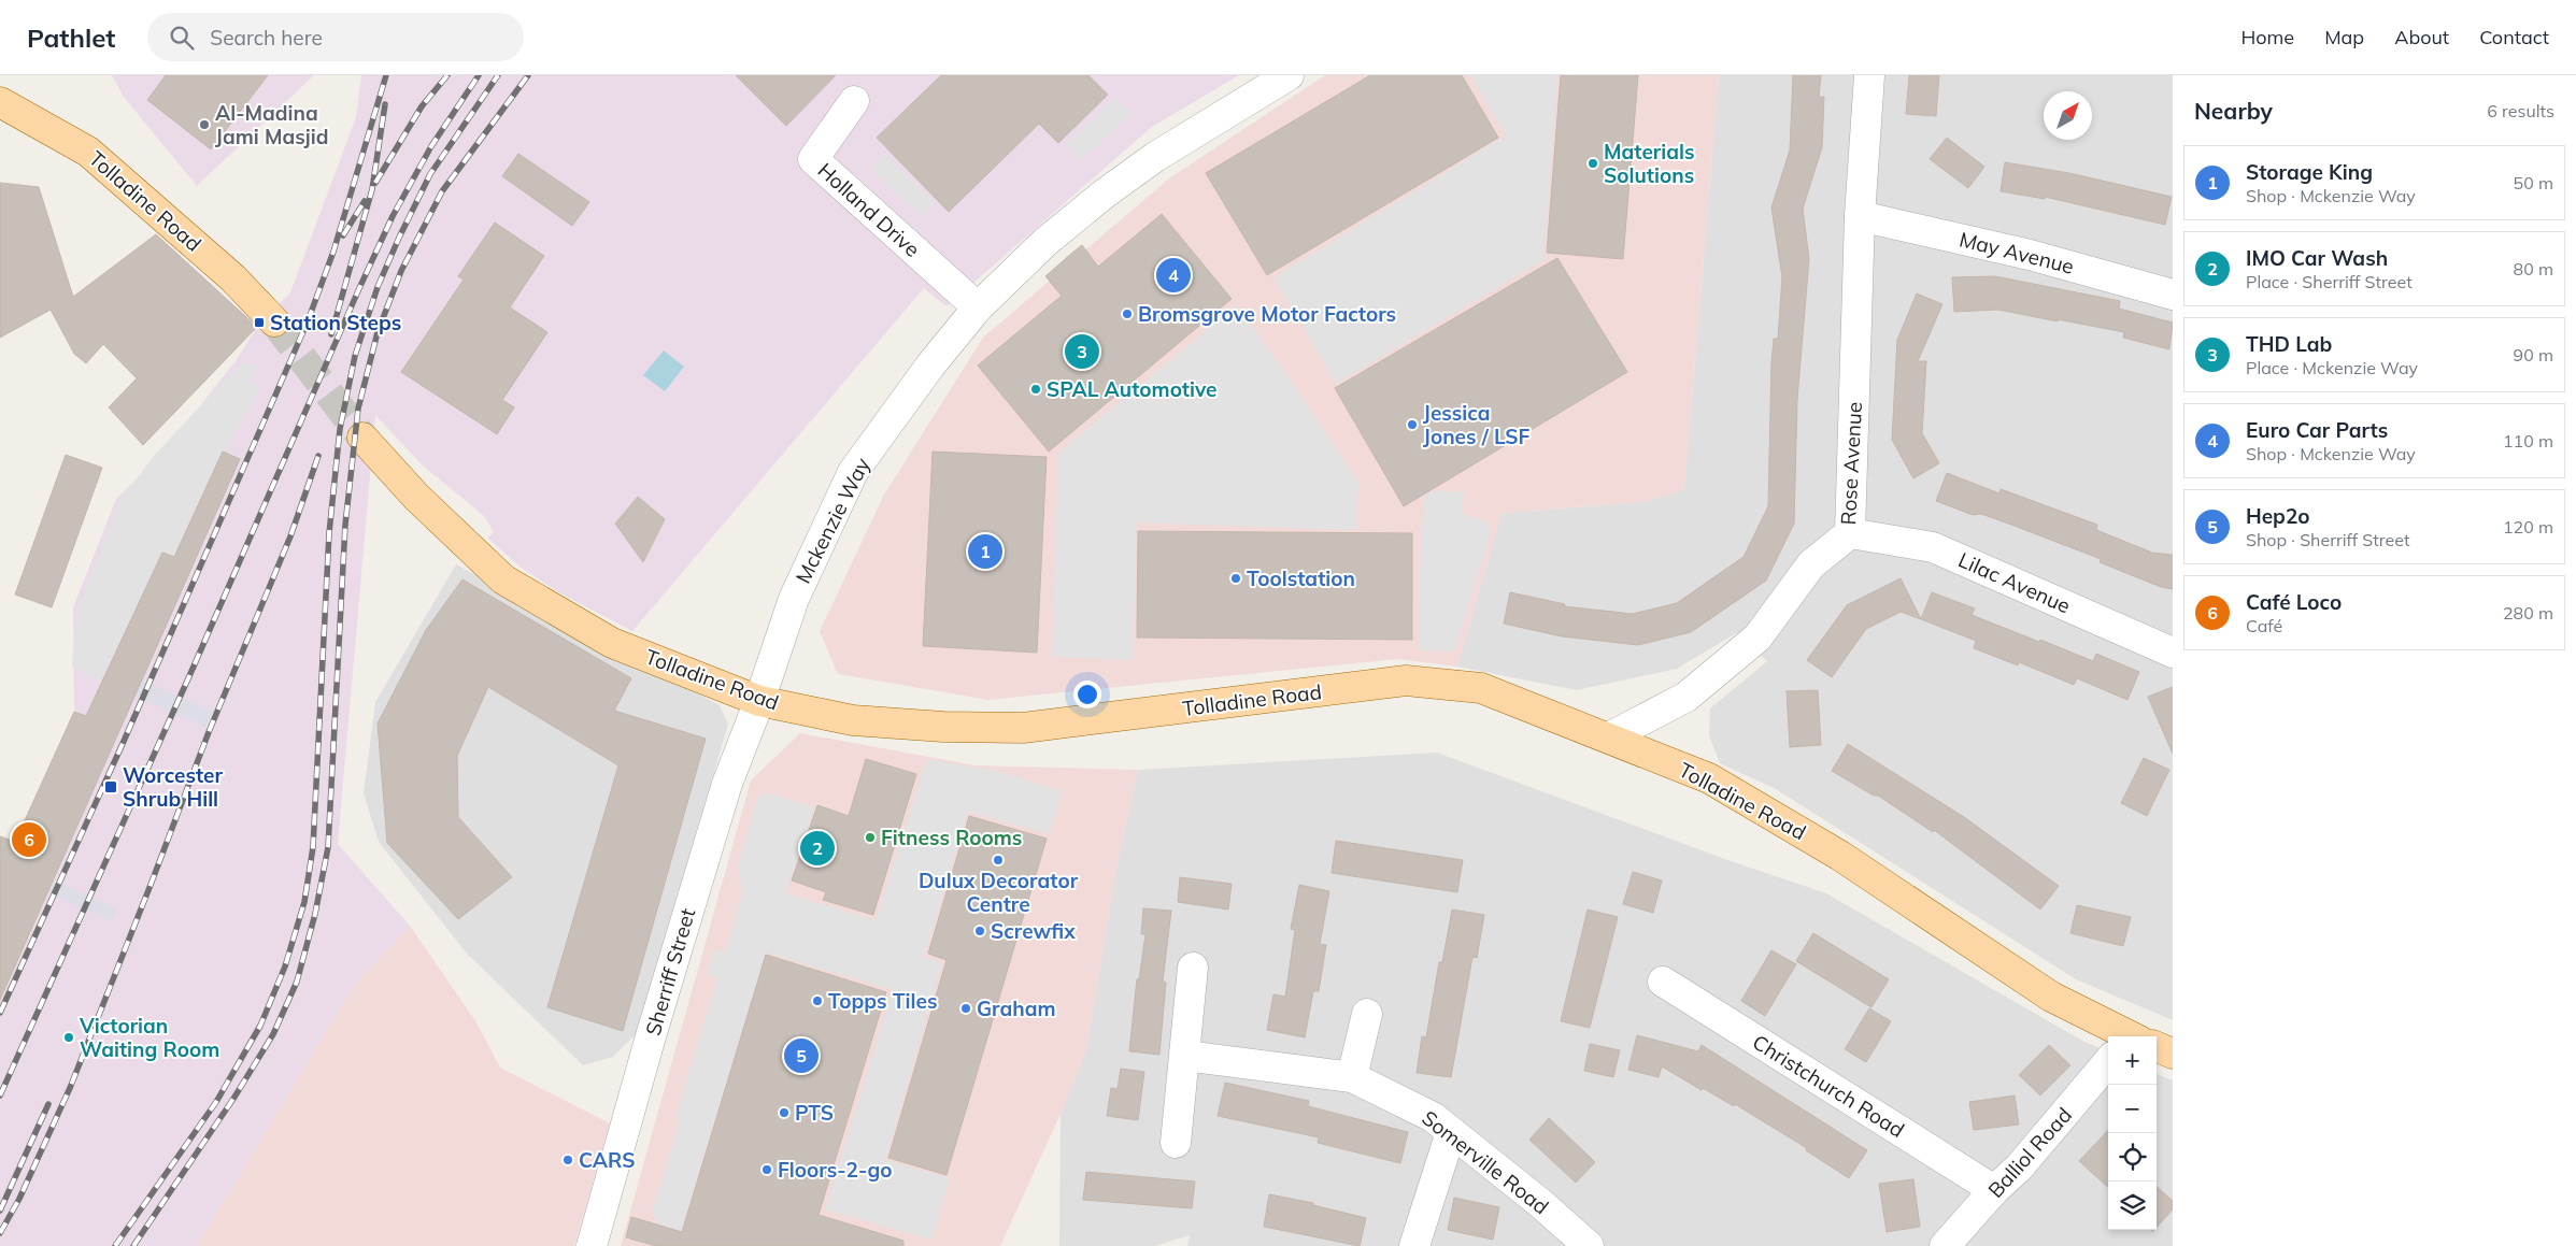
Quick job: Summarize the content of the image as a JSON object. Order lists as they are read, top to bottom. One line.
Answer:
{"streets":{"main road":["Tolladine Road"],"street":["Holland Drive","May Avenue","Rose Avenue","Mckenzie Way","Lilac Avenue","Sherriff Street","Christchurch Road","Balliol Road","Somerville Road"]},"crossings":[["Tolladine Road","Rose Avenue"],["Tolladine Road","Mckenzie Way"],["Tolladine Road","Sherriff Street"],["Holland Drive","Mckenzie Way"],["May Avenue","Rose Avenue"],["Rose Avenue","Lilac Avenue"],["Mckenzie Way","Sherriff Street"],["Christchurch Road","Balliol Road"]],"places":{"other":["Al-Madina Jami Masjid","Materials Solutions","Bromsgrove Motor Factors","SPAL Automotive","Jessica Jones / LSF","Toolstation","Fitness Rooms","Dulux Decorator Centre","Screwfix","Topps Tiles","Graham","Victorian Waiting Room","PTS","CARS","Floors-2-go"],"transit":["Station Steps","Worcester Shrub Hill"]},"north":"top right","page":{"header":"Pathlet","search":"Search here","nav":["Home","Map","About","Contact"],"heading":["Nearby","6 results"],"list":[{"mark":"1","name":"Storage King","note":"Shop · Mckenzie Way","value":"50 m"},{"mark":"2","name":"IMO Car Wash","note":"Place · Sherriff Street","value":"80 m"},{"mark":"3","name":"THD Lab","note":"Place · Mckenzie Way","value":"90 m"},{"mark":"4","name":"Euro Car Parts","note":"Shop · Mckenzie Way","value":"110 m"},{"mark":"5","name":"Hep2o","note":"Shop · Sherriff Street","value":"120 m"},{"mark":"6","name":"Café Loco","note":"Café","value":"280 m"}],"pins":["4","3","1","6","2","5"],"map_buttons":["+","−"]}}
